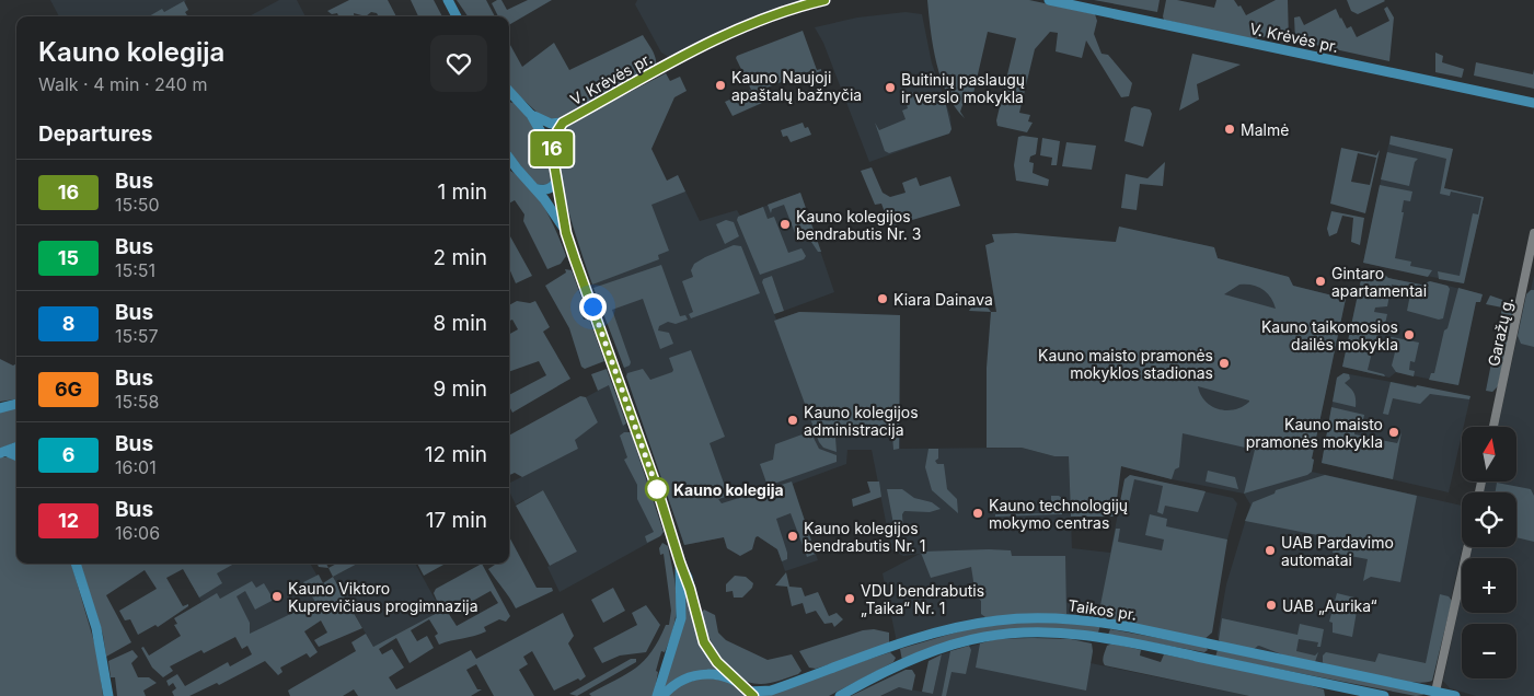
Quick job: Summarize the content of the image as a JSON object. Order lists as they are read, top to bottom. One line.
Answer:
{"streets":{"main road":["V. Krėvės pr.","Taikos pr."],"street":["Garažų g."]},"places":["Kauno Naujoji apaštalų bažnyčia","Buitinių paslaugų ir verslo mokykla","Malmė","Kauno kolegijos bendrabutis Nr. 3","Gintaro apartamentai","Kiara Dainava","Kauno taikomosios dailės mokykla","Kauno maisto pramonės mokyklos stadionas","Kauno kolegijos administracija","Kauno maisto pramonės mokykla","Kauno kolegija","Kauno technologijų mokymo centras","Kauno kolegijos bendrabutis Nr. 1","UAB Pardavimo automatai","Kauno Viktoro Kuprevičiaus progimnazija","VDU bendrabutis „Taika“ Nr. 1","UAB „Aurika“"],"lines":["bus line 16"],"north":"top","page":{"on_map":"16","heading":[["Kauno kolegija","Walk · 4 min · 240 m"],"Departures"],"list":[{"mark":"16","name":"Bus","note":"15:50","value":"1 min"},{"mark":"15","name":"Bus","note":"15:51","value":"2 min"},{"mark":"8","name":"Bus","note":"15:57","value":"8 min"},{"mark":"6G","name":"Bus","note":"15:58","value":"9 min"},{"mark":"6","name":"Bus","note":"16:01","value":"12 min"},{"mark":"12","name":"Bus","note":"16:06","value":"17 min"}],"map_buttons":["+","−"]}}
